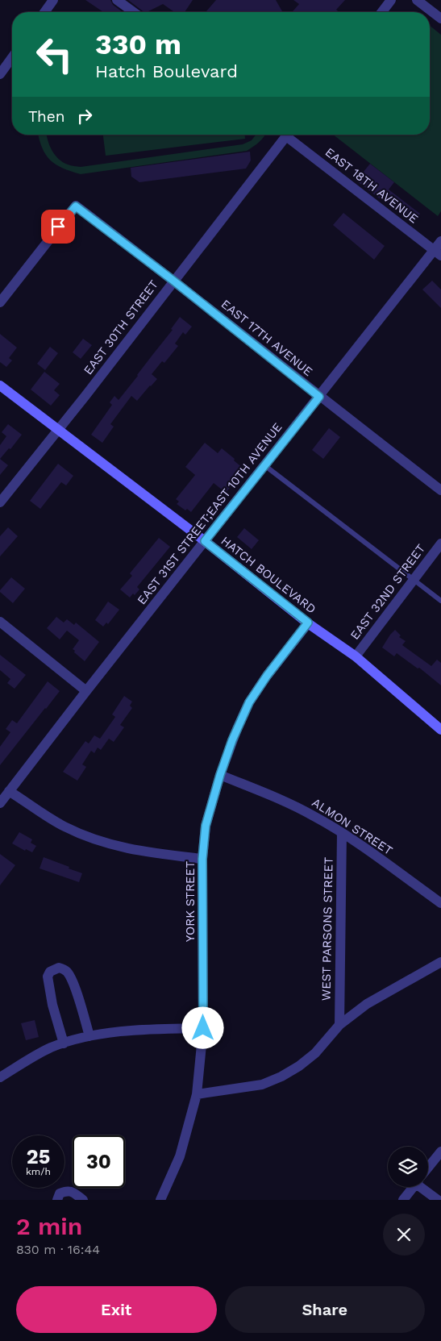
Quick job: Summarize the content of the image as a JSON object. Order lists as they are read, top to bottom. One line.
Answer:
{"streets":{"main road":["HATCH BOULEVARD"],"street":["EAST 18TH AVENUE","EAST 30TH STREET","EAST 17TH AVENUE","EAST 31ST STREET;EAST 10TH AVENUE","EAST 32ND STREET","ALMON STREET","YORK STREET","WEST PARSONS STREET"]},"crossings":[["EAST 18TH AVENUE","EAST 31ST STREET;EAST 10TH AVENUE"],["EAST 30TH STREET","EAST 17TH AVENUE"],["EAST 30TH STREET","HATCH BOULEVARD"],["EAST 17TH AVENUE","EAST 31ST STREET;EAST 10TH AVENUE"],["EAST 31ST STREET;EAST 10TH AVENUE","HATCH BOULEVARD"],["HATCH BOULEVARD","EAST 32ND STREET"],["HATCH BOULEVARD","YORK STREET"],["ALMON STREET","YORK STREET"],["ALMON STREET","WEST PARSONS STREET"]],"page":{"turn":["330 m","Hatch Boulevard"],"then":"Then","speed":"25 km/h","limit":"30","heading":["2 min","830 m · 16:44"],"buttons":["Exit","Share"]}}
